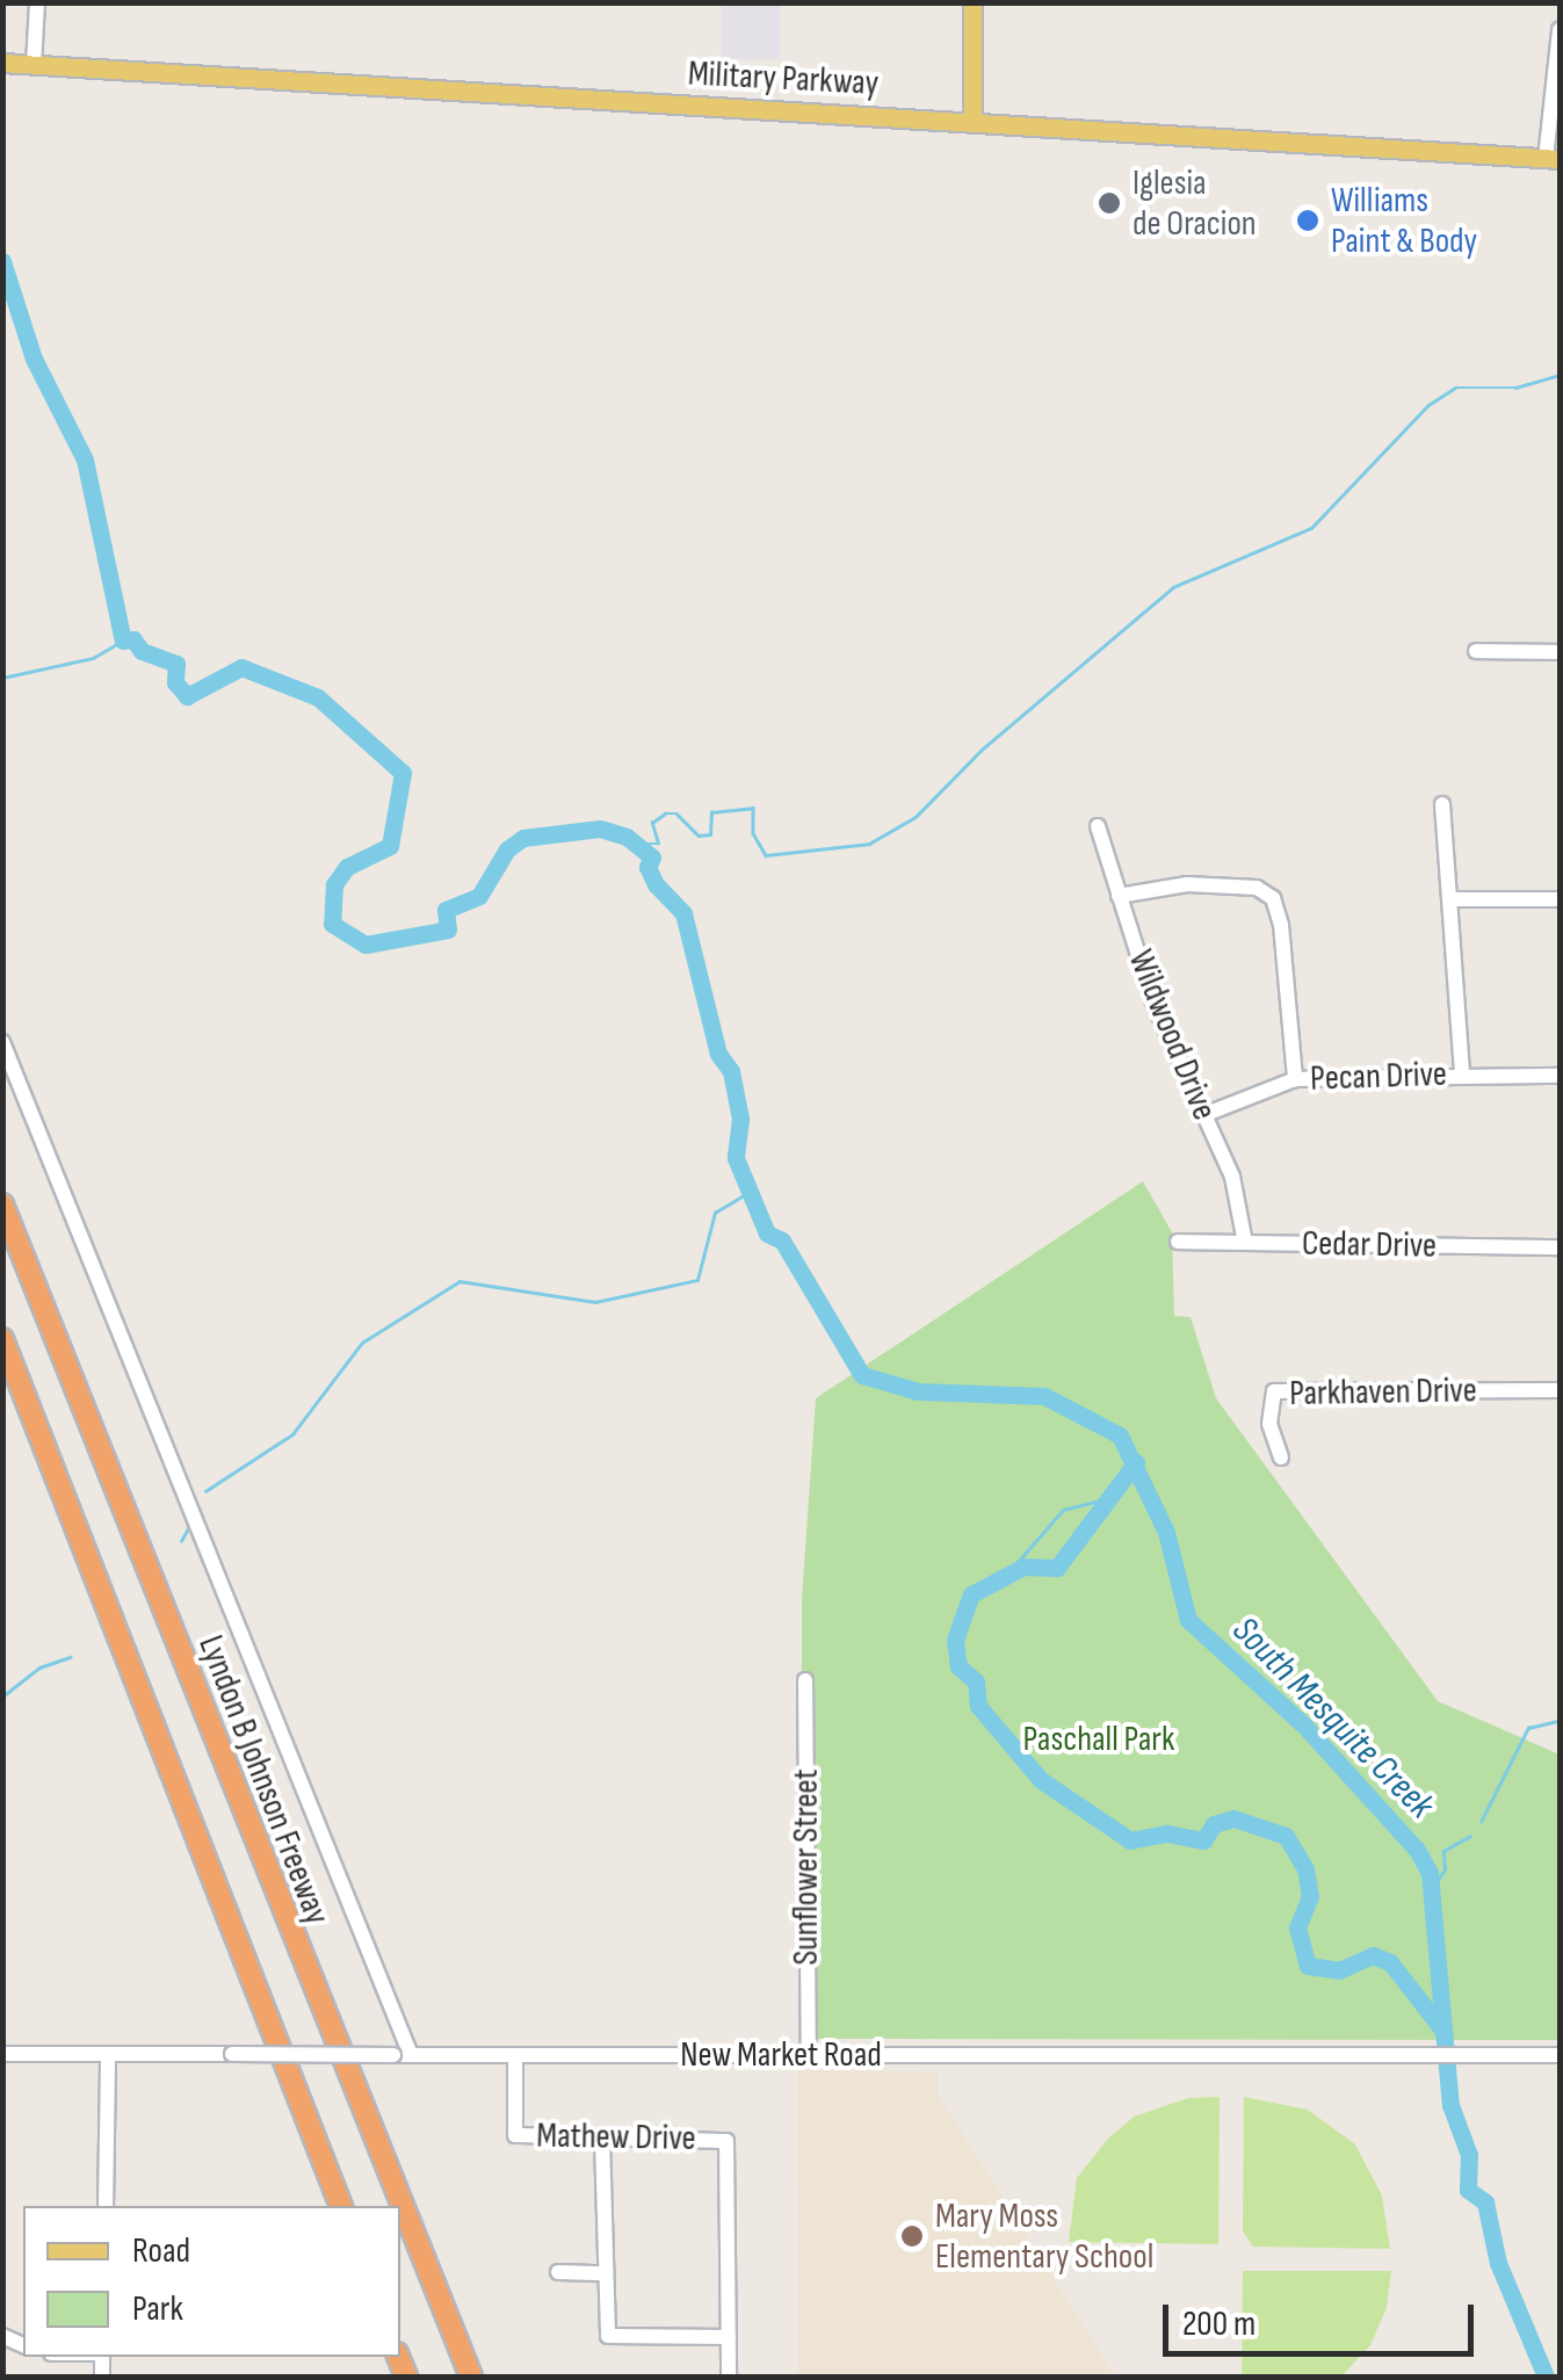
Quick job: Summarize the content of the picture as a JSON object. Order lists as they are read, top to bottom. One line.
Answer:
{"streets":{"highway":["Lyndon B Johnson Freeway"],"main road":["Military Parkway"],"street":["Wildwood Drive","Pecan Drive","Cedar Drive","Parkhaven Drive","Sunflower Street","New Market Road","Mathew Drive"]},"crossings":[["Wildwood Drive","Pecan Drive"],["Wildwood Drive","Cedar Drive"],["Lyndon B Johnson Freeway","New Market Road"],["Sunflower Street","New Market Road"],["New Market Road","Mathew Drive"]],"water":["South Mesquite Creek"],"parks":["Paschall Park"],"places":["Iglesia de Oracion","Williams Paint & Body","Mary Moss Elementary School"],"legend":["Road","Park"],"scale_bar":"200 m"}
